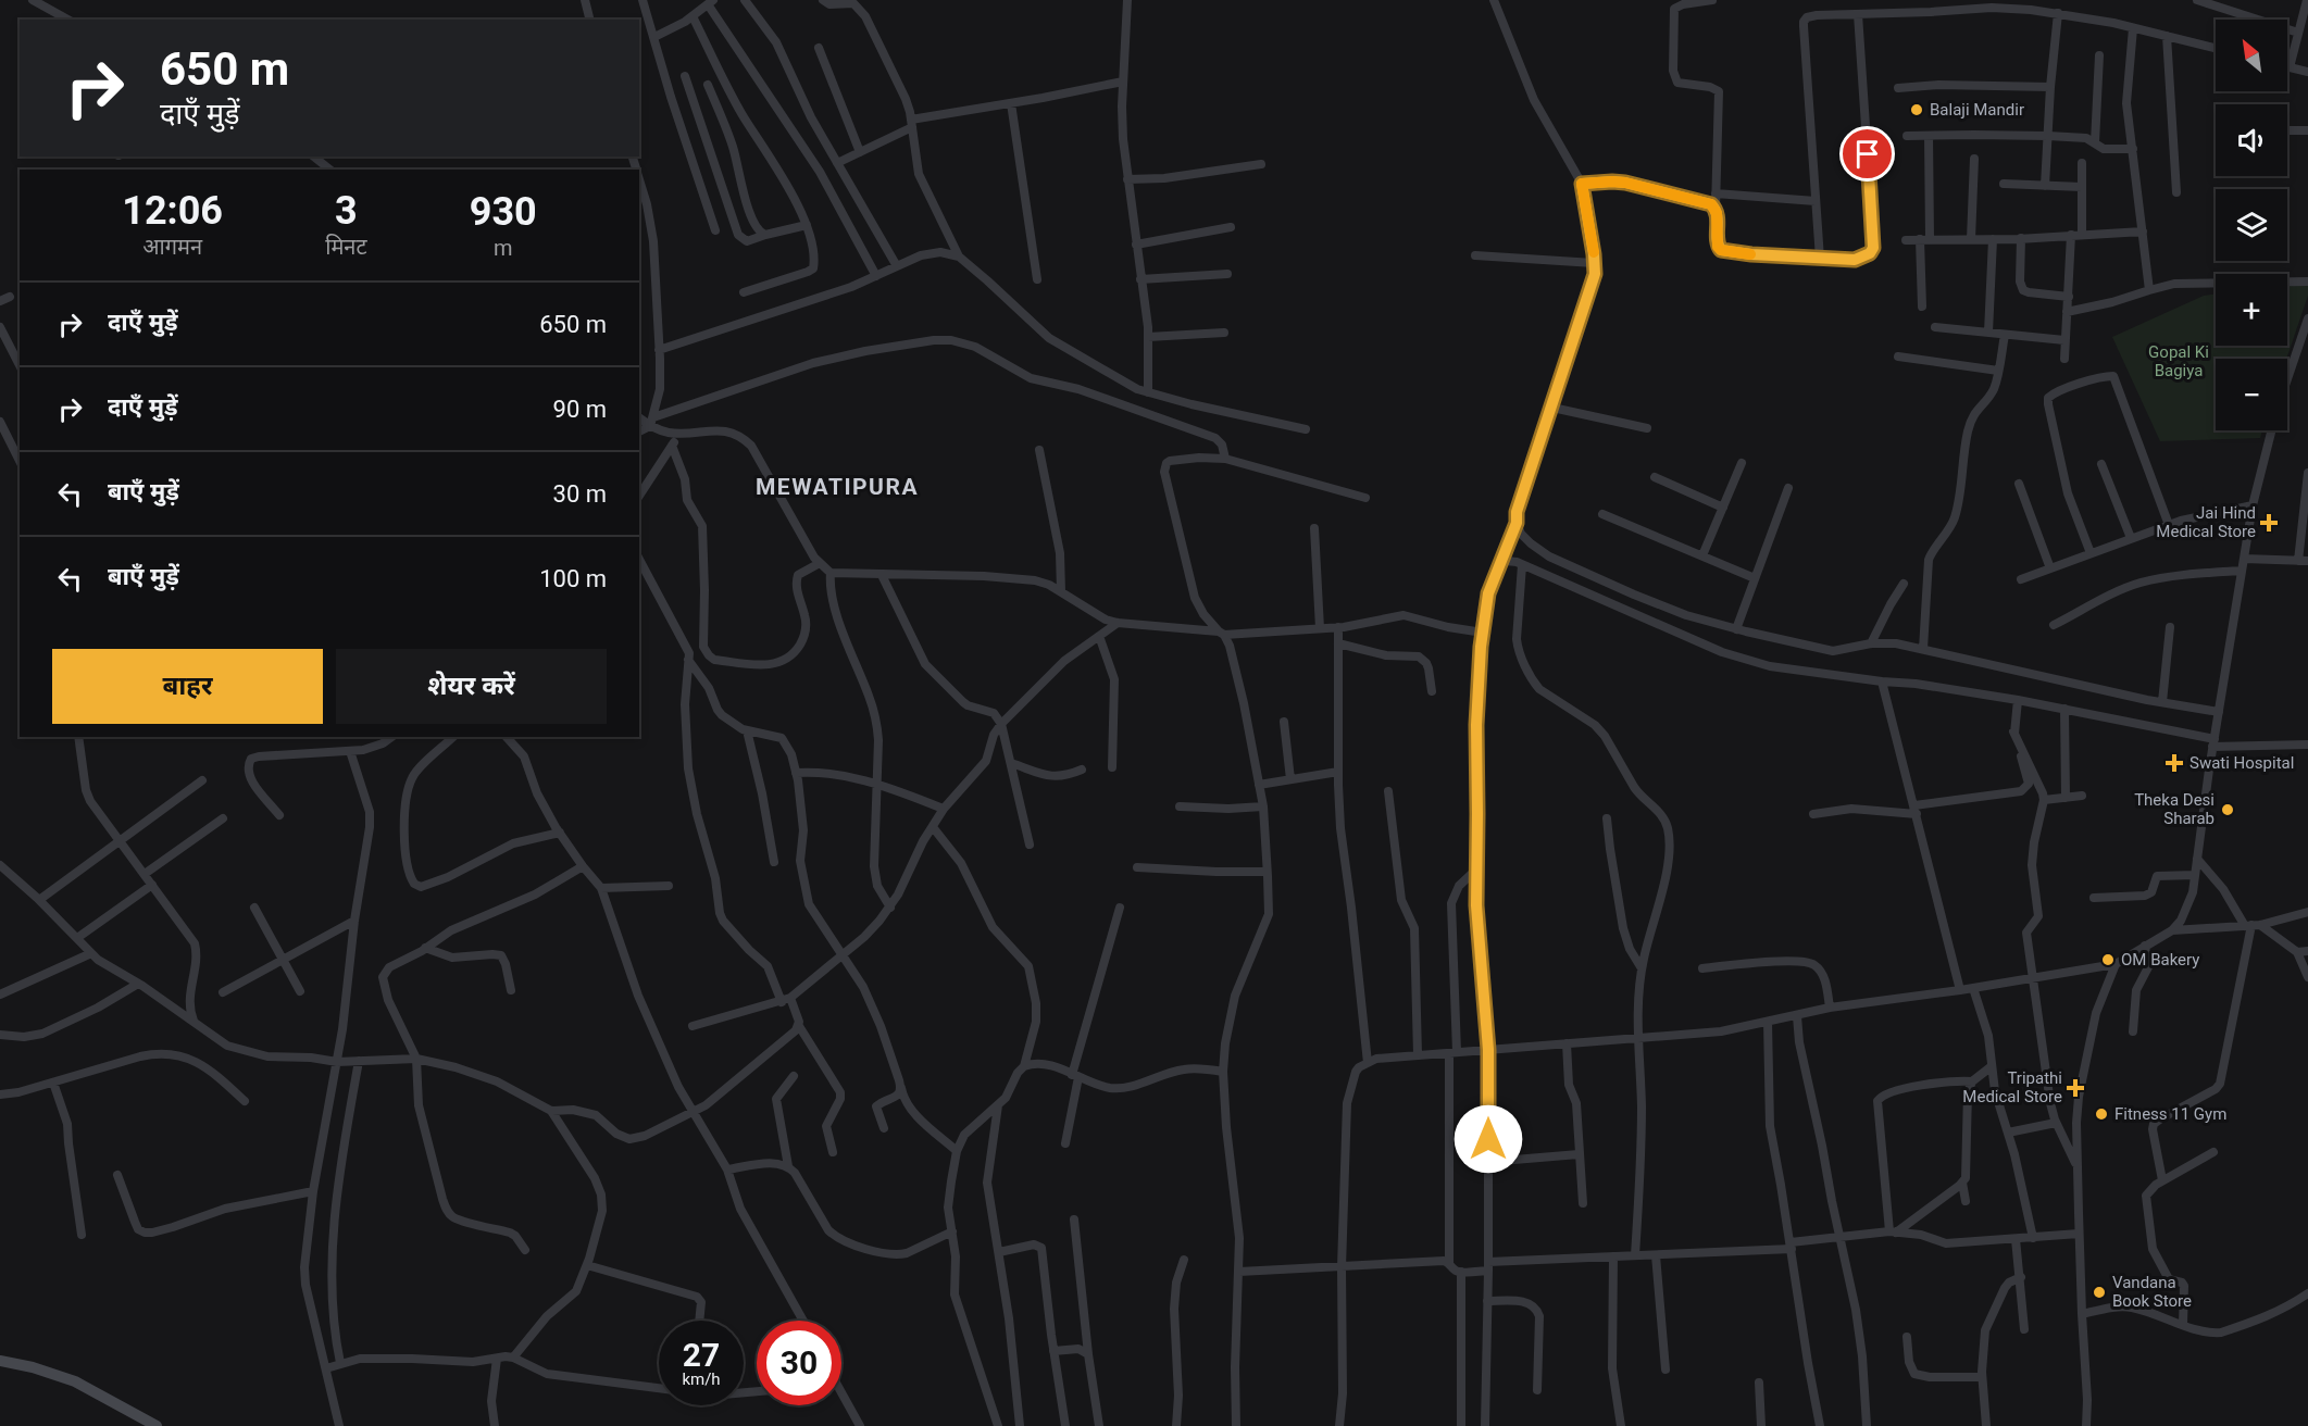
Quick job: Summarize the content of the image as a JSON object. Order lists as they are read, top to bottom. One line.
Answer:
{"districts":["MEWATIPURA"],"parks":["Gopal Ki Bagiya"],"places":{"other":["Balaji Mandir","Theka Desi Sharab","OM Bakery","Fitness 11 Gym","Vandana Book Store"],"health":["Jai Hind Medical Store","Swati Hospital","Tripathi Medical Store"]},"north":"top left","page":{"map_buttons":["+","−"],"turn":["650 m","दाएँ मुड़ें"],"eta":["12:06","आगमन","3","मिनट","930","m"],"list":[{"name":"दाएँ मुड़ें","value":"650 m"},{"name":"दाएँ मुड़ें","value":"90 m"},{"name":"बाएँ मुड़ें","value":"30 m"},{"name":"बाएँ मुड़ें","value":"100 m"}],"buttons":["बाहर","शेयर करें"],"speed":"27 km/h","limit":"30"}}
